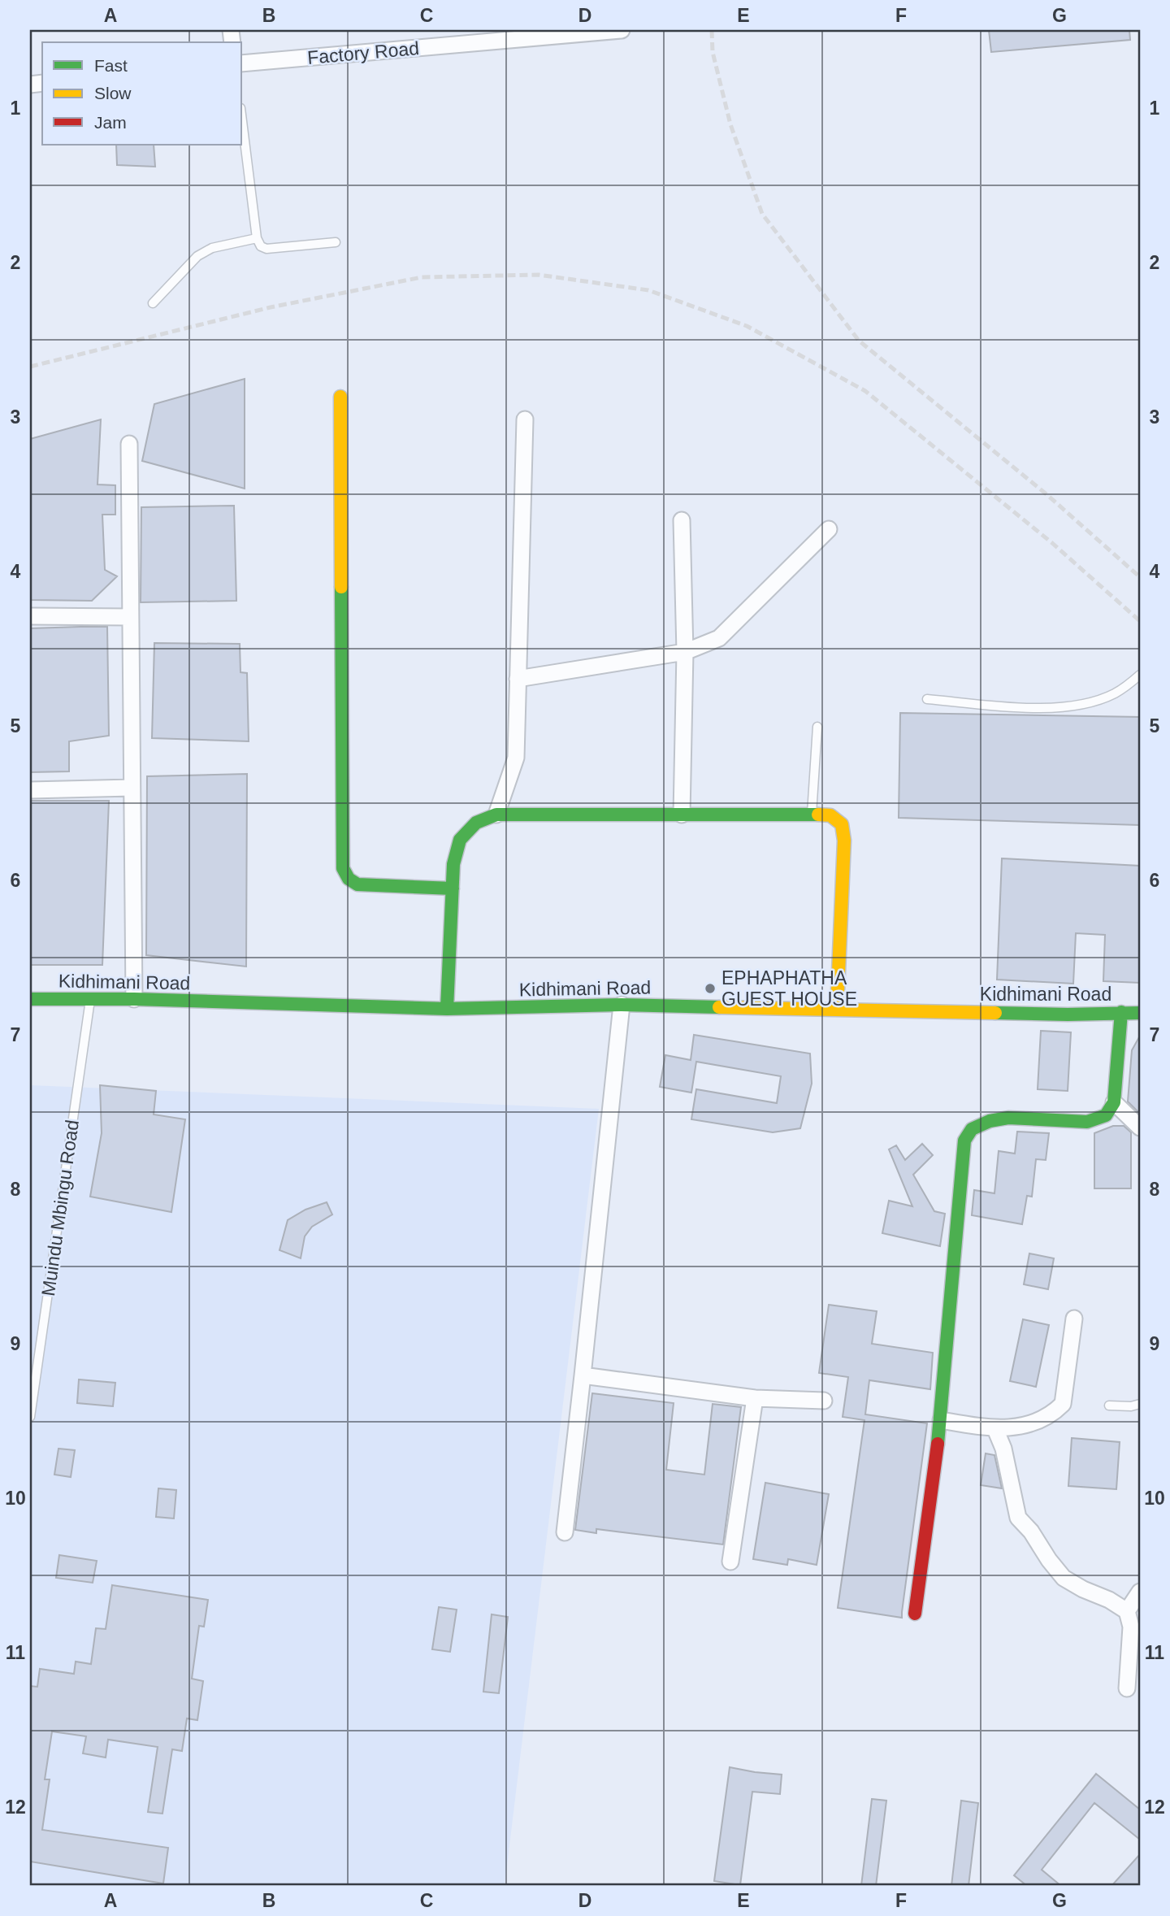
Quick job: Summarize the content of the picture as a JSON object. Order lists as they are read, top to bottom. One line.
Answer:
{"streets":{"street":["Factory Road","Kidhimani Road"],"lane":["Muindu Mbingu Road"]},"crossings":[["Kidhimani Road","Muindu Mbingu Road"]],"places":["EPHAPHATHA GUEST HOUSE"],"legend":["Fast","Slow","Jam"],"grid":{"columns":["A","B","C","D","E","F","G"],"rows":["1","2","3","4","5","6","7","8","9","10","11","12"]}}
